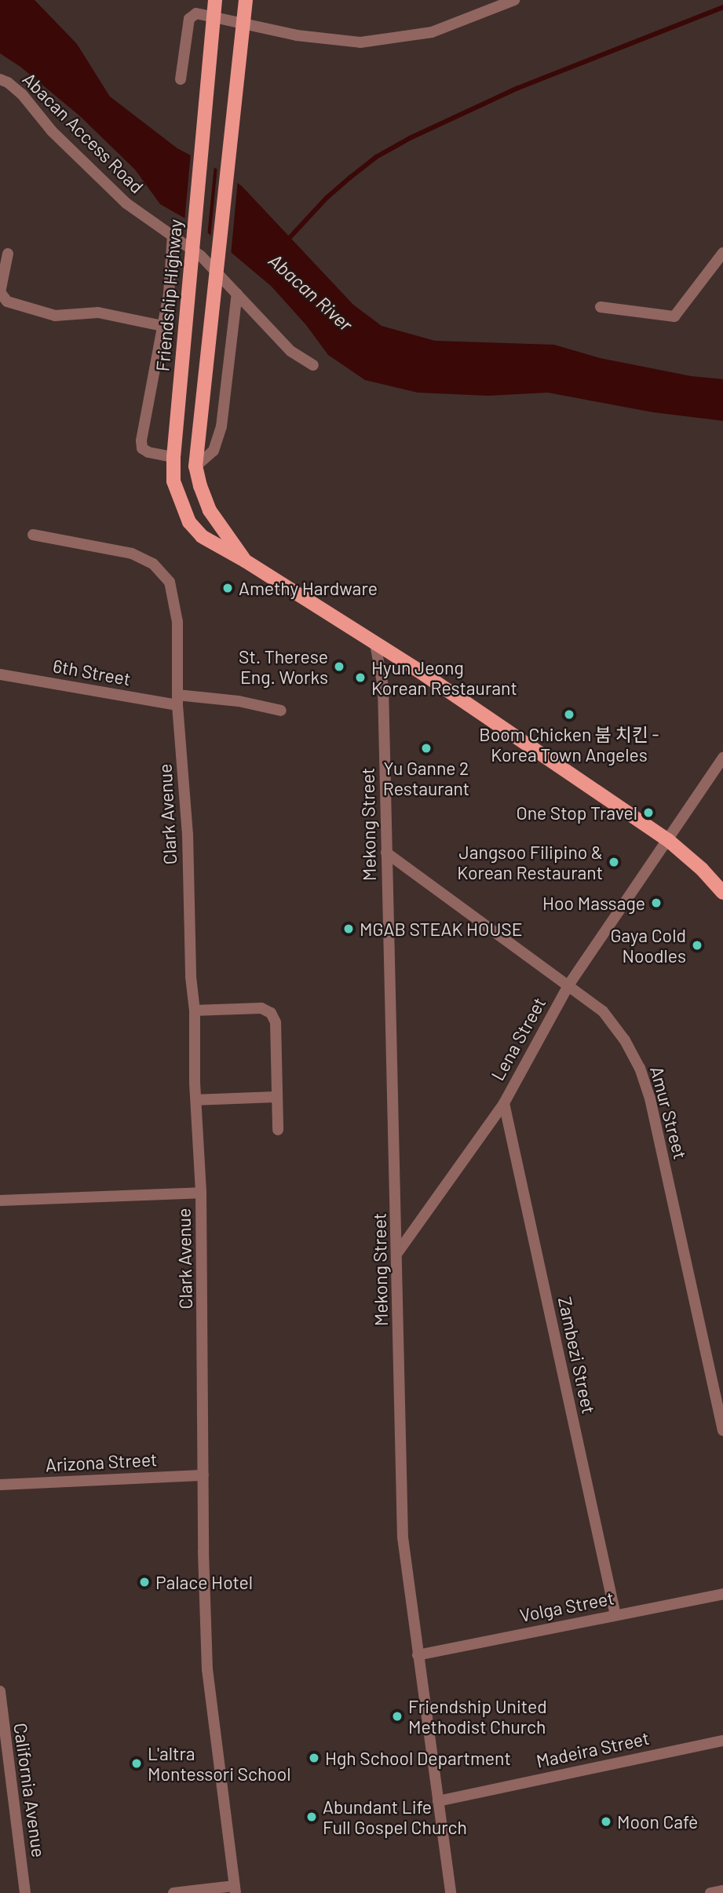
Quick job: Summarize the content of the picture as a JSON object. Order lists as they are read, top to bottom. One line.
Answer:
{"streets":{"main road":["Friendship Highway"],"street":["Abacan Access Road","6th Street","Clark Avenue","Mekong Street","Lena Street","Amur Street","Zambezi Street","Arizona Street","Volga Street","Madeira Street","California Avenue"]},"crossings":[["Friendship Highway","Mekong Street"],["Friendship Highway","Lena Street"],["6th Street","Clark Avenue"],["Clark Avenue","Arizona Street"],["Mekong Street","Lena Street"],["Mekong Street","Amur Street"],["Mekong Street","Volga Street"],["Mekong Street","Madeira Street"],["Lena Street","Amur Street"],["Lena Street","Zambezi Street"],["Zambezi Street","Volga Street"]],"water":["Abacan River"],"places":["Amethy Hardware","St. Therese Eng. Works","Hyun Jeong Korean Restaurant","Boom Chicken 붐 치킨 - Korea Town Angeles","Yu Ganne 2 Restaurant","One Stop Travel","Jangsoo Filipino & Korean Restaurant","Hoo Massage","MGAB STEAK HOUSE","Gaya Cold Noodles","Palace Hotel","Friendship United Methodist Church","Hgh School Department","L'altra Montessori School","Abundant Life Full Gospel Church","Moon Cafè"]}
